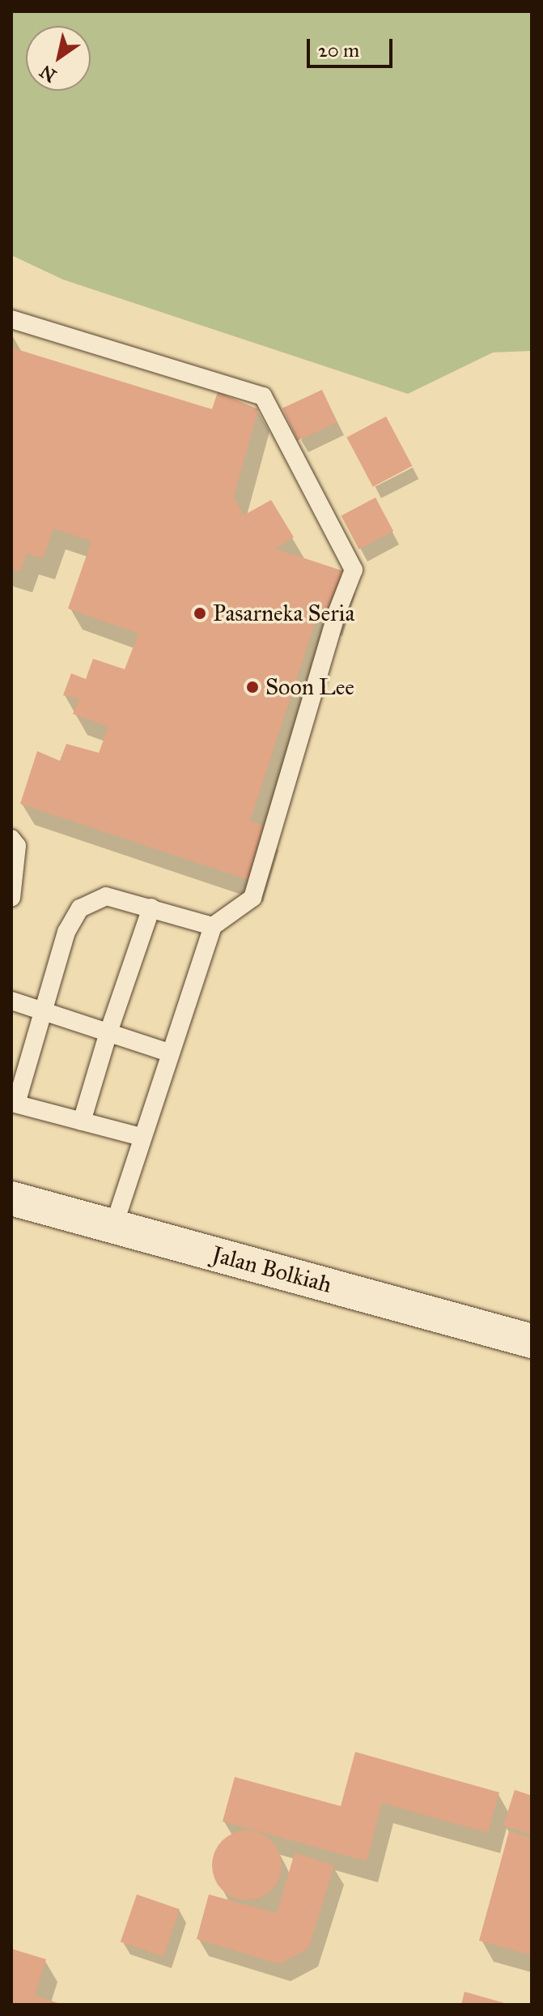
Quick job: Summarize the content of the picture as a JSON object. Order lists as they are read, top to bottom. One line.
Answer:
{"streets":{"street":["Jalan Bolkiah"]},"places":["Pasarneka Seria","Soon Lee"],"scale_bar":"20 m","north":"bottom left"}
